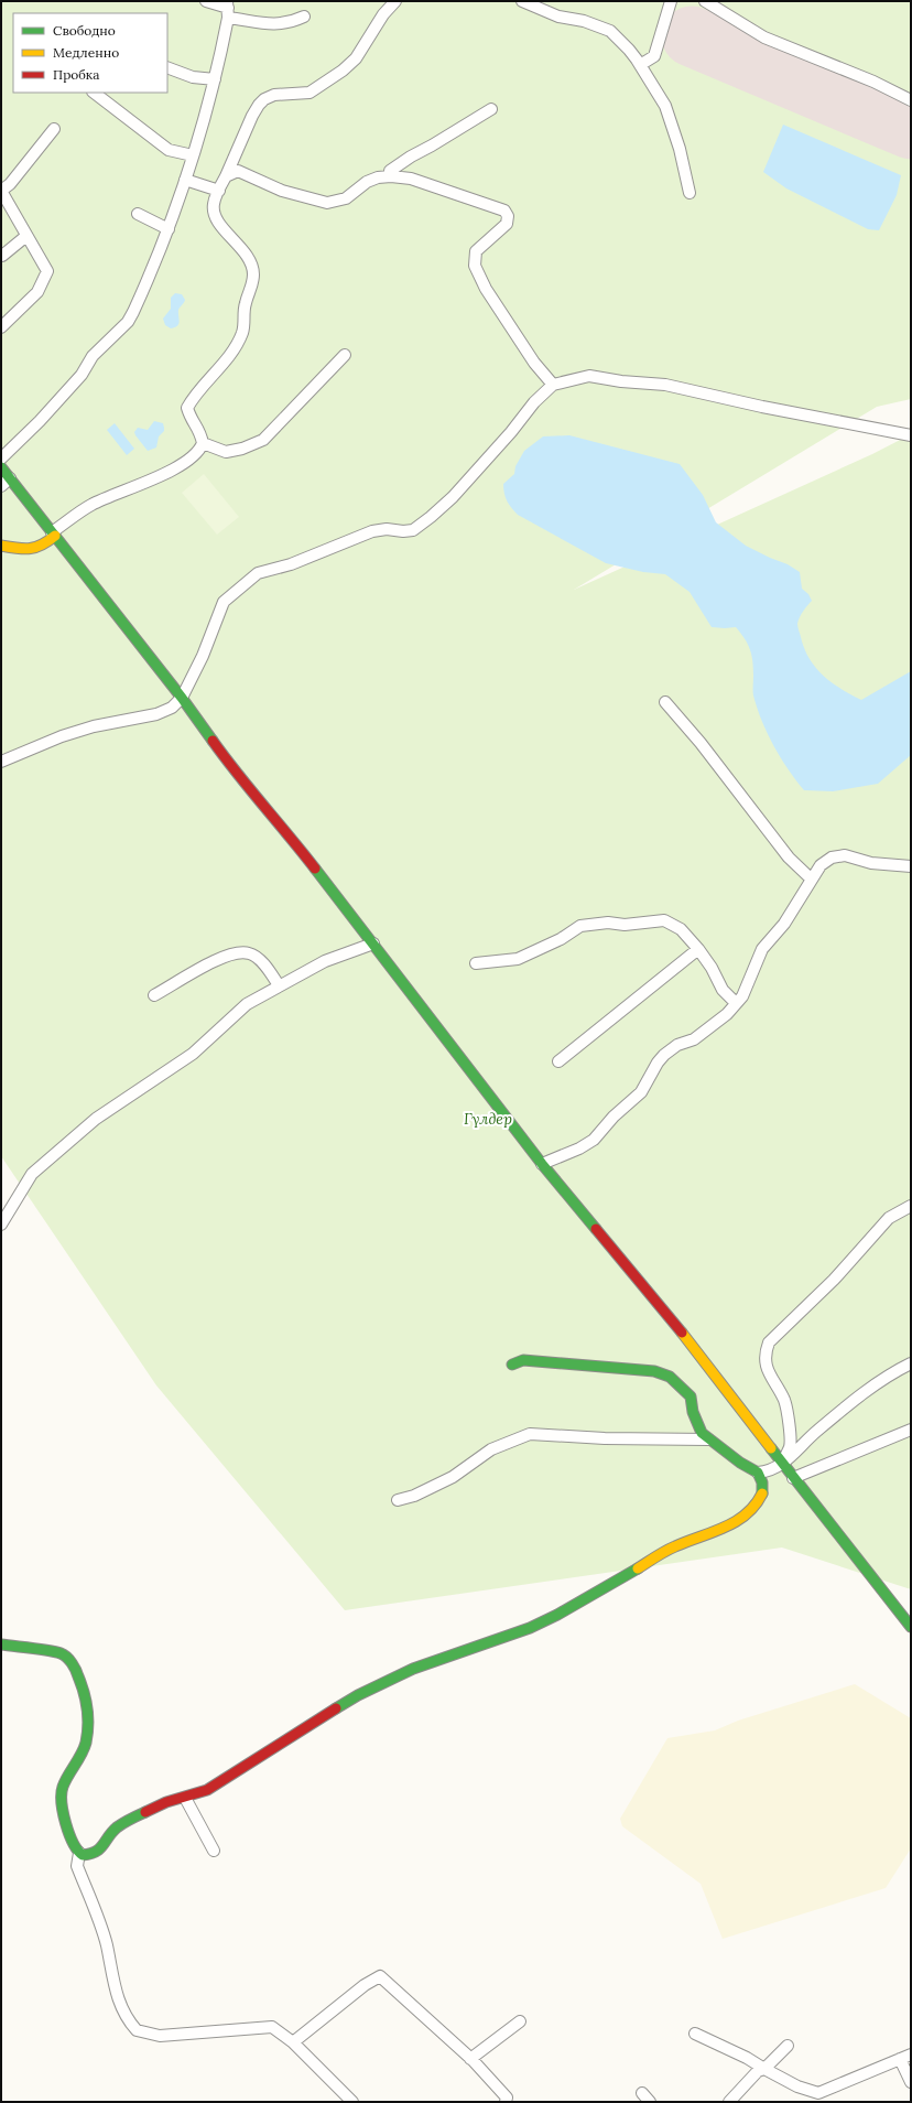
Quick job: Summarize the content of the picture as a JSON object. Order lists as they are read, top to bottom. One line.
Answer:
{"parks":["Гүлдер"],"legend":["Свободно","Медленно","Пробка"]}
